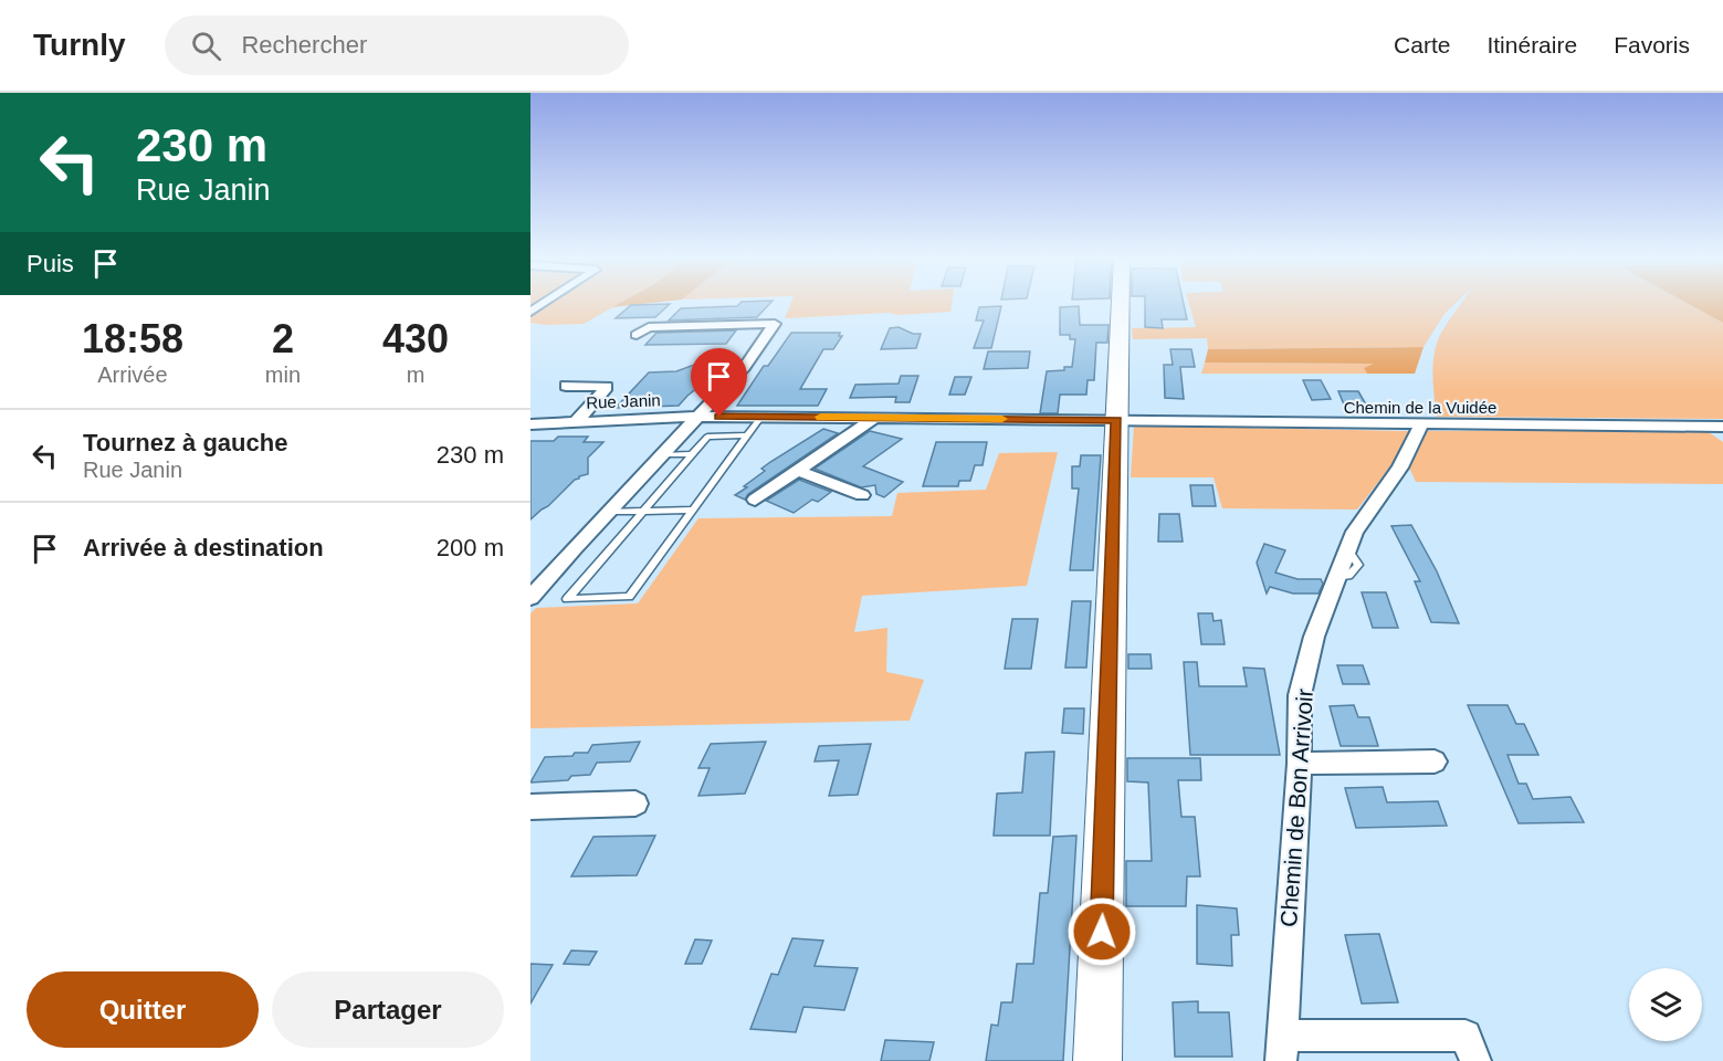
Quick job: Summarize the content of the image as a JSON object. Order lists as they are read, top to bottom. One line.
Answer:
{"streets":{"street":["Rue Janin","Chemin de la Vuidée","Chemin de Bon Arrivoir"]},"crossings":[["Rue Janin","Chemin de la Vuidée"],["Chemin de la Vuidée","Chemin de Bon Arrivoir"]],"page":{"header":"Turnly","search":"Rechercher","nav":["Carte","Itinéraire","Favoris"],"turn":["230 m","Rue Janin"],"then":"Puis","eta":["18:58","Arrivée","2","min","430","m"],"list":[{"name":"Tournez à gauche","note":"Rue Janin","value":"230 m"},{"name":"Arrivée à destination","value":"200 m"}],"buttons":["Quitter","Partager"]}}
